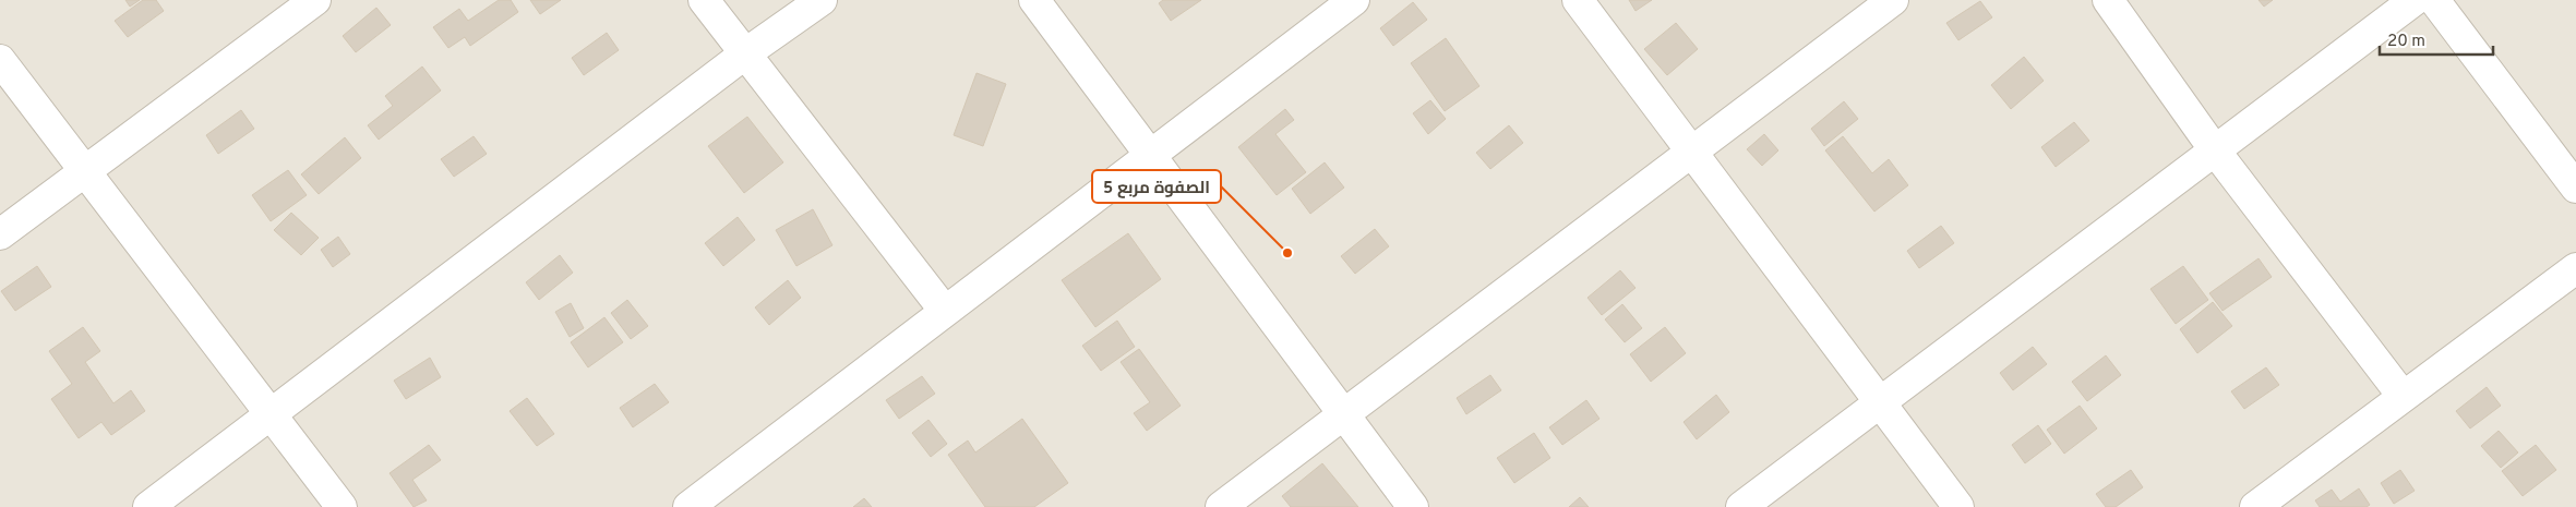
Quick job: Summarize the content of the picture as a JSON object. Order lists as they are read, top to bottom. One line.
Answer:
{"places":["الصفوة مربع 5"],"scale_bar":"20 m"}
